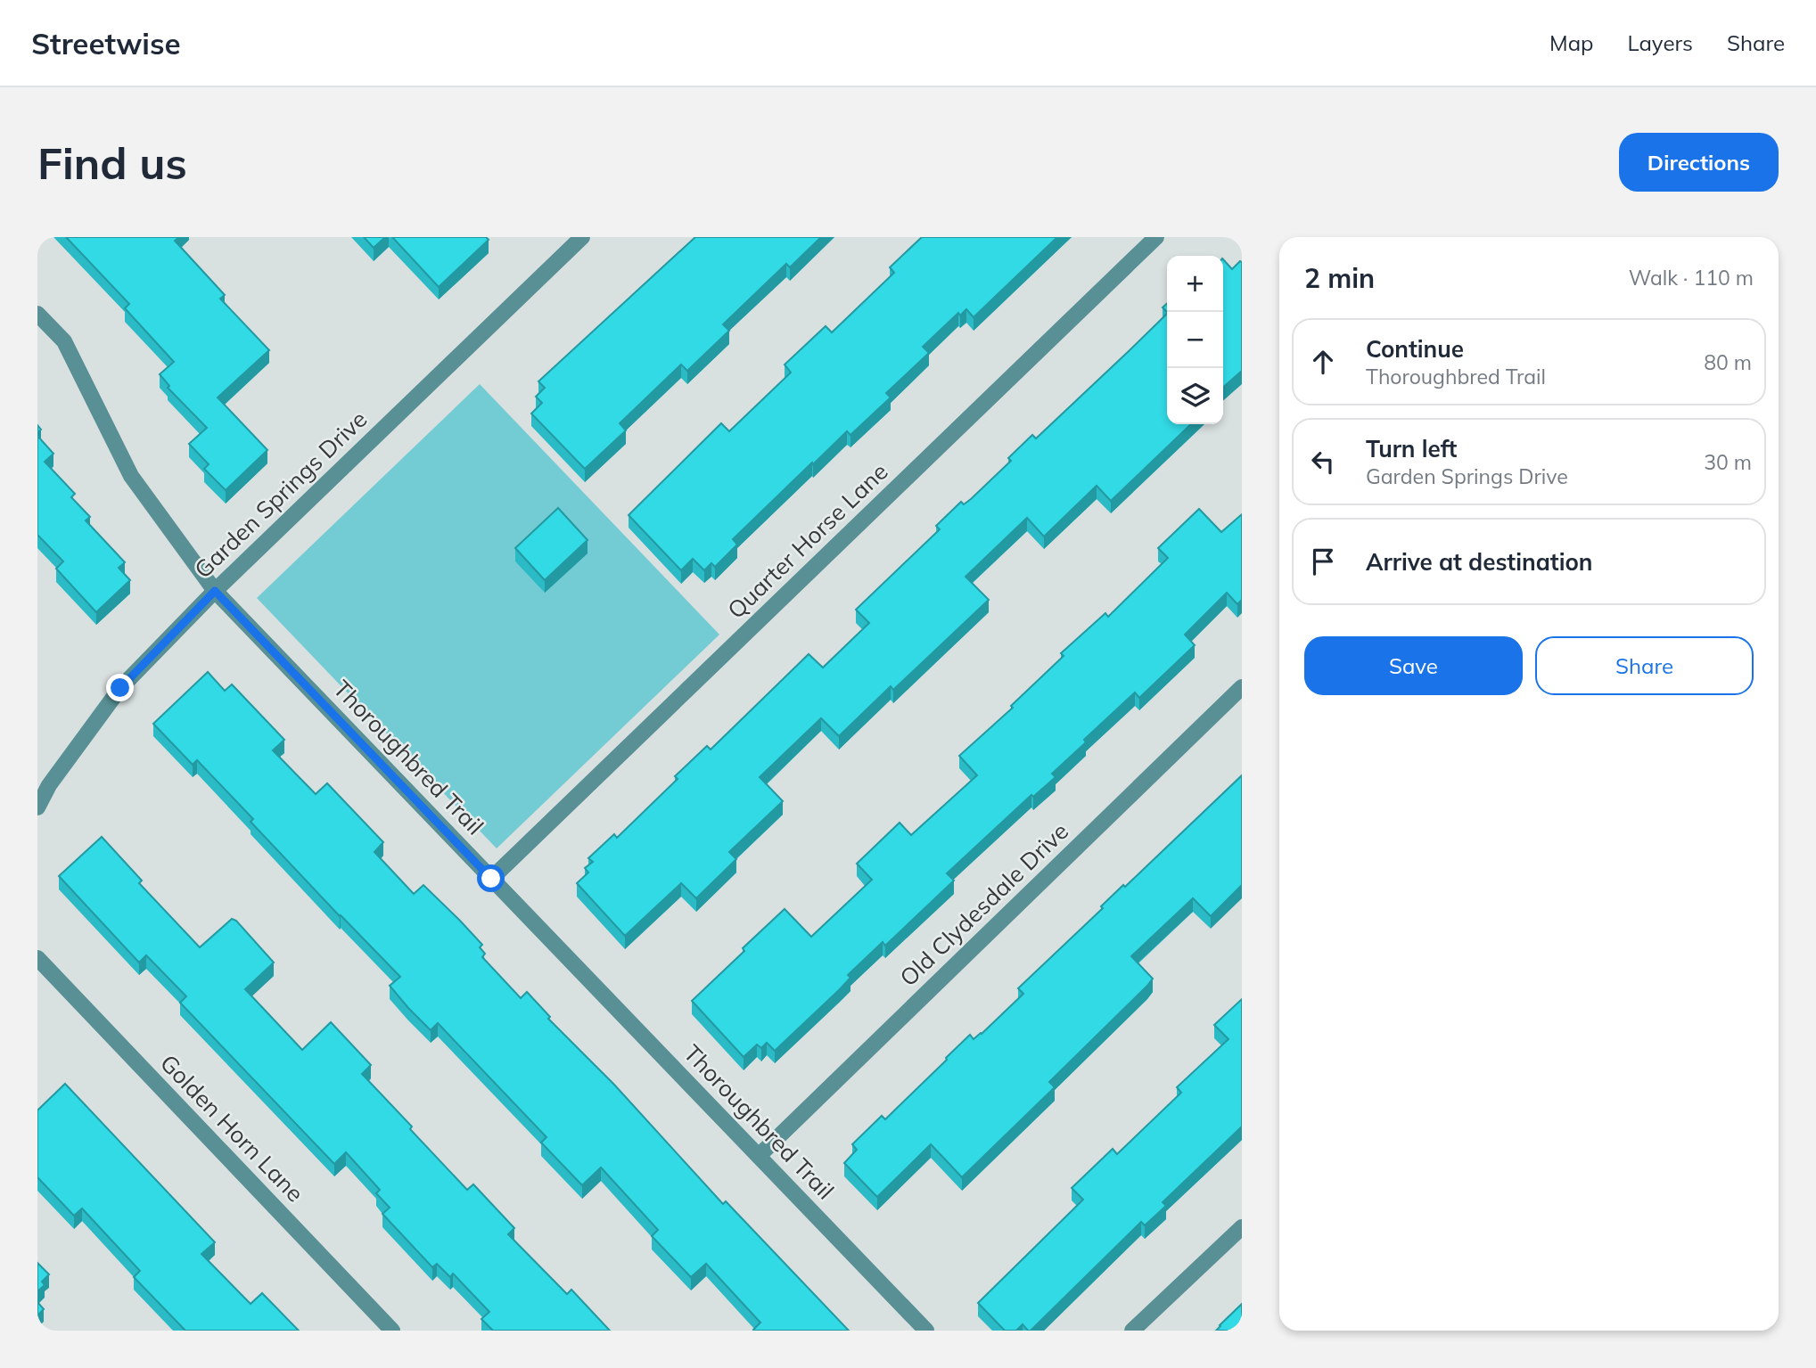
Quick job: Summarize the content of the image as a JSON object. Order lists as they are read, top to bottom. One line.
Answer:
{"streets":{"street":["Garden Springs Drive","Quarter Horse Lane","Thoroughbred Trail","Old Clydesdale Drive","Golden Horn Lane"]},"crossings":[["Garden Springs Drive","Thoroughbred Trail"],["Quarter Horse Lane","Thoroughbred Trail"],["Thoroughbred Trail","Old Clydesdale Drive"]],"page":{"header":"Streetwise","nav":["Map","Layers","Share"],"buttons":["Directions",["Save","Share"]],"title":"Find us","heading":["2 min","Walk · 110 m"],"map_buttons":["+","−"],"list":[["Continue","Thoroughbred Trail","80 m"],["Turn left","Garden Springs Drive","30 m"],"Arrive at destination"]}}
